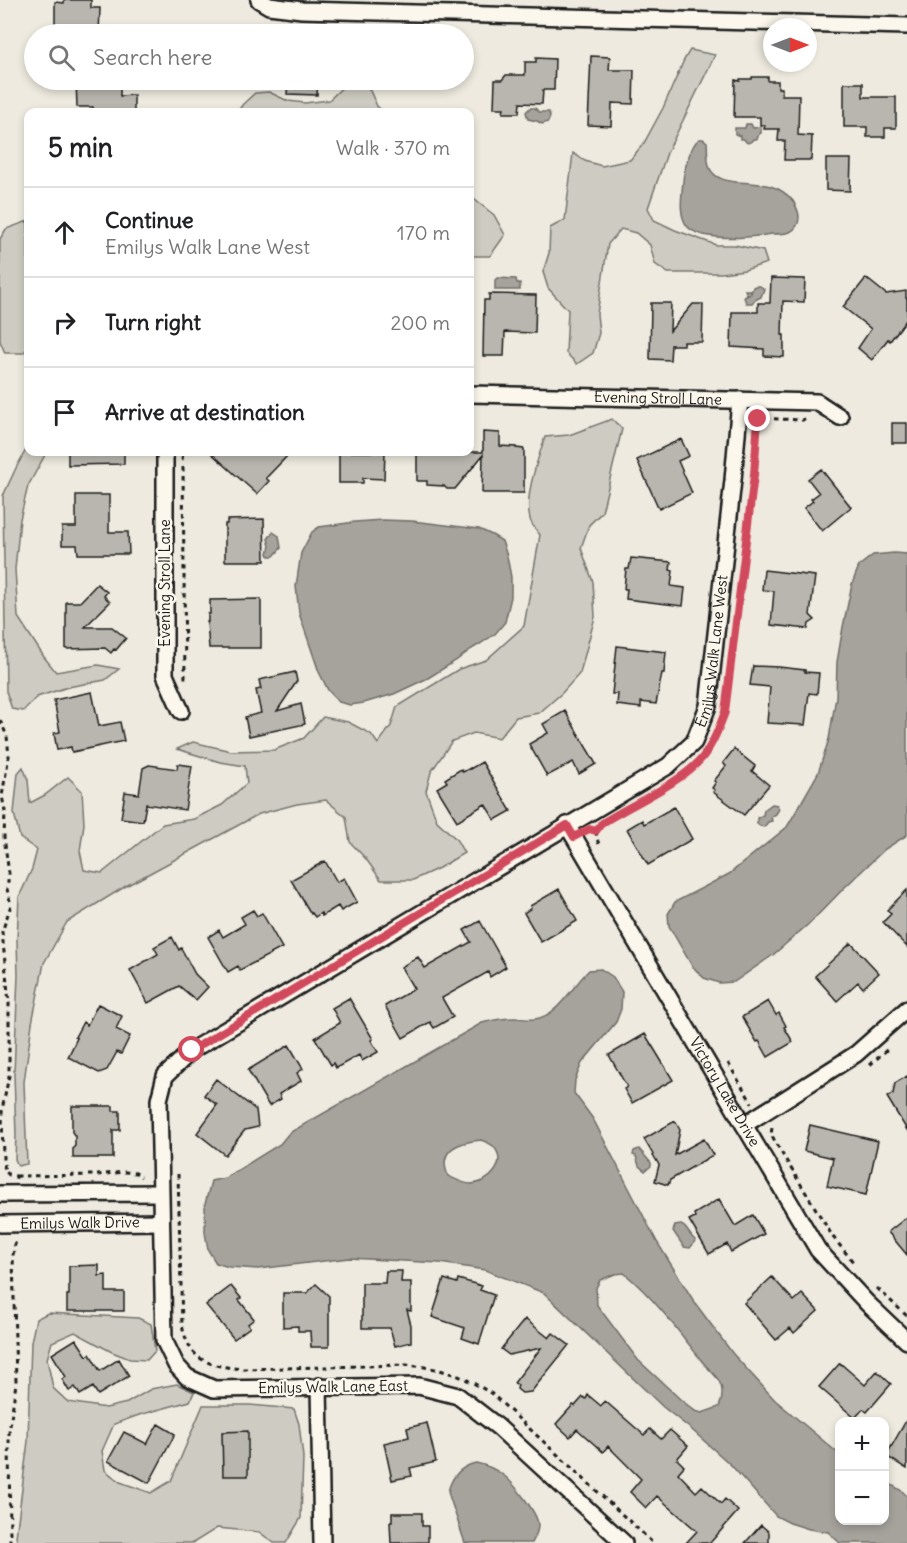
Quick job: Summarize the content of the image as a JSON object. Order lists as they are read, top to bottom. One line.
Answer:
{"streets":{"street":["Evening Stroll Lane","Emilys Walk Lane West","Victory Lake Drive","Emilys Walk Drive","Emilys Walk Lane East"]},"crossings":[["Evening Stroll Lane","Emilys Walk Lane West"],["Emilys Walk Lane West","Victory Lake Drive"],["Emilys Walk Lane West","Emilys Walk Drive"],["Emilys Walk Lane West","Emilys Walk Lane East"],["Emilys Walk Drive","Emilys Walk Lane East"]],"north":"right","page":{"search":"Search here","heading":["5 min","Walk · 370 m"],"list":[["Continue","Emilys Walk Lane West","170 m"],["Turn right","200 m"],"Arrive at destination"],"map_buttons":["+","−"]}}
